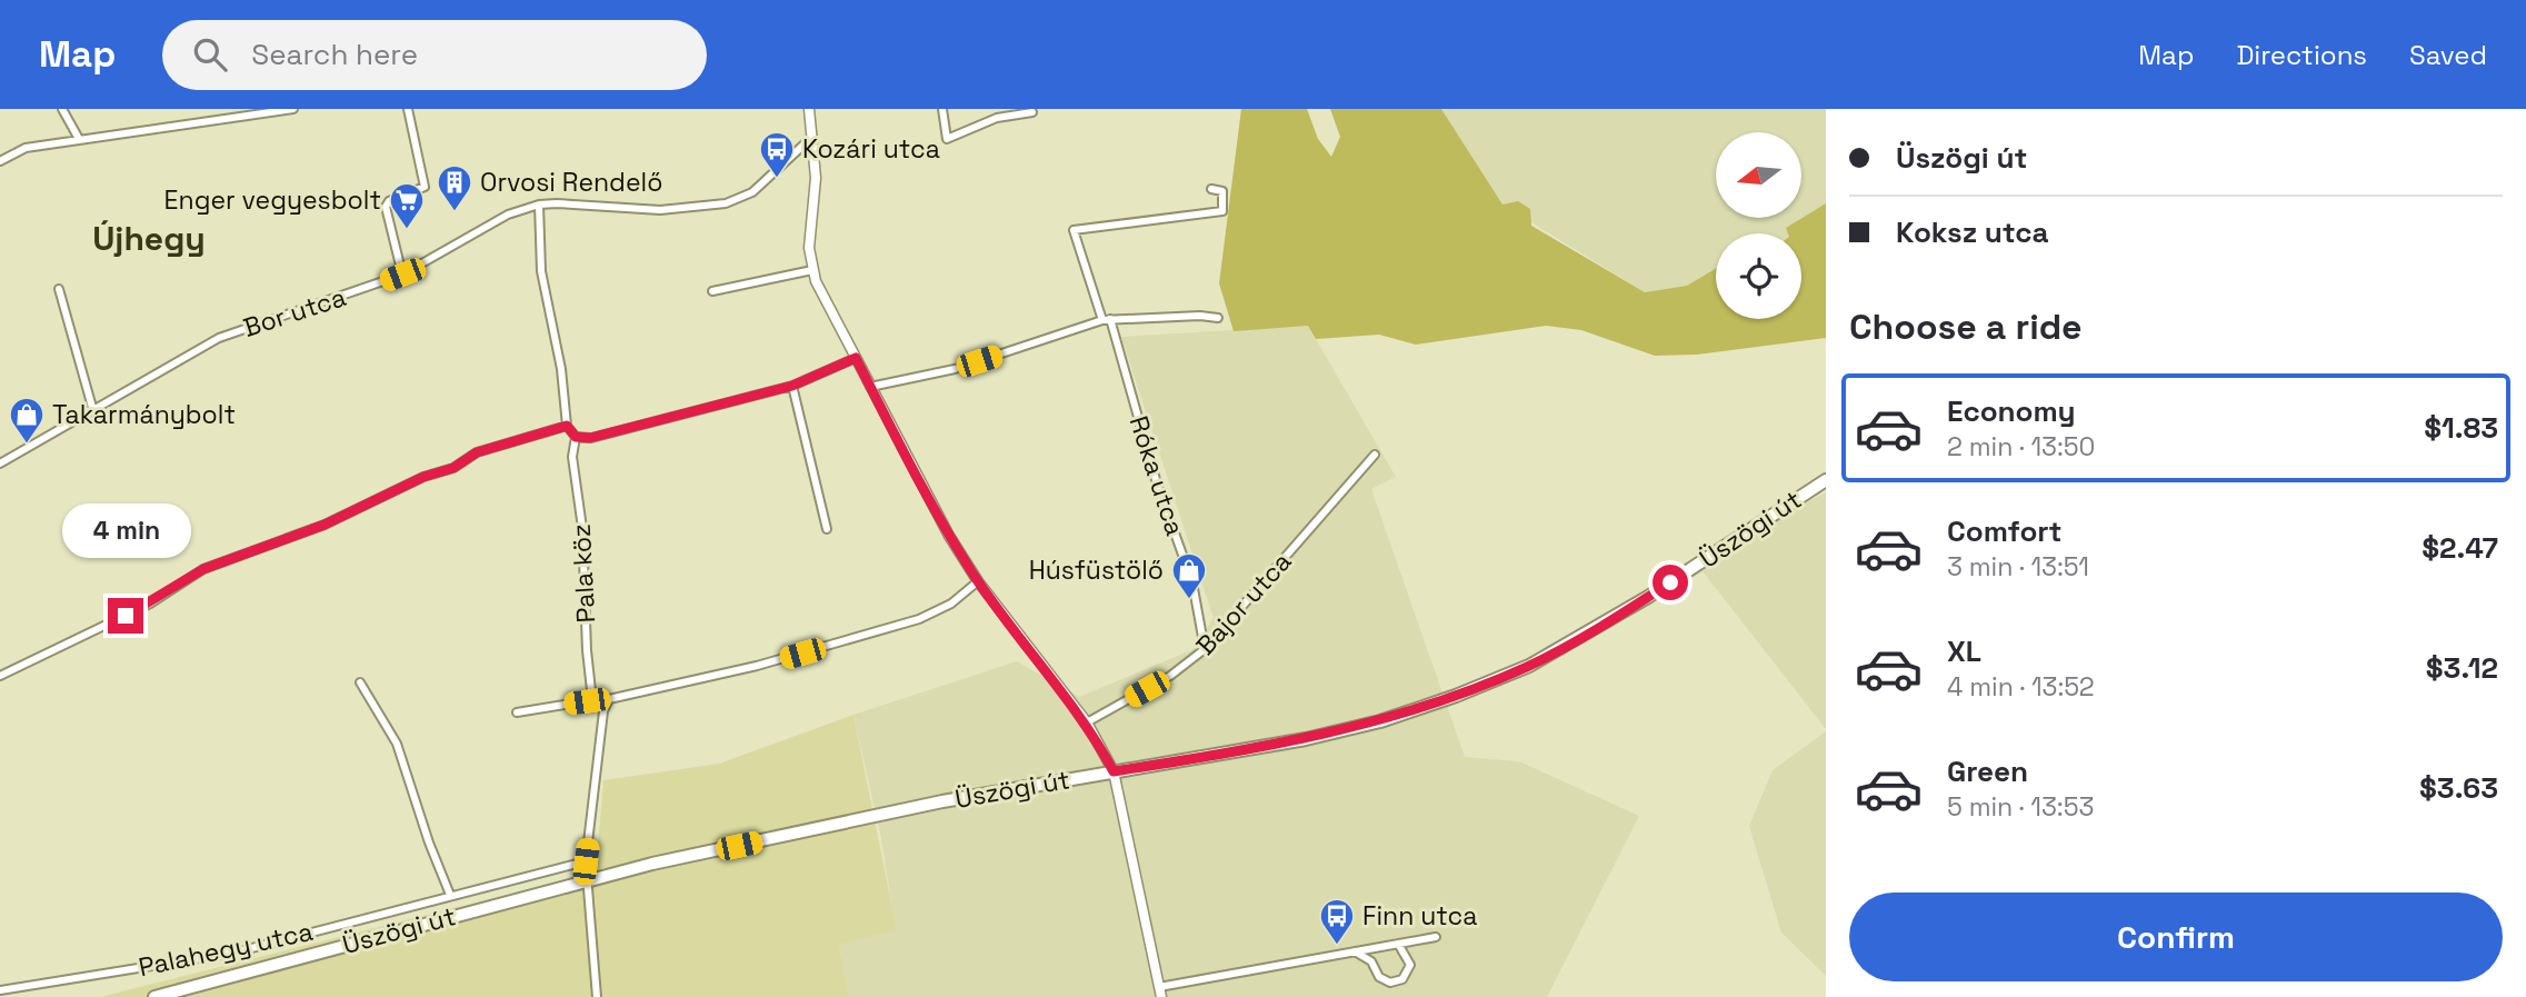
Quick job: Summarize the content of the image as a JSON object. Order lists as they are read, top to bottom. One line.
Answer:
{"streets":{"main road":["Üszögi út"],"street":["Bor utca","Róka utca","Pala köz","Bajor utca","Palahegy utca"]},"crossings":[["Róka utca","Bajor utca"]],"districts":["Újhegy"],"places":{"bus stop":["Kozári utca","Finn utca"],"building":["Orvosi Rendelő"],"supermarket":["Enger vegyesbolt"],"shop":["Takarmánybolt","Húsfüstölő"]},"north":"left","page":{"header":"Map","search":"Search here","nav":["Map","Directions","Saved"],"banner":["Üszögi út","Koksz utca"],"heading":"Choose a ride","list":[{"name":"Economy","note":"2 min · 13:50","value":"$1.83"},{"name":"Comfort","note":"3 min · 13:51","value":"$2.47"},{"name":"XL","note":"4 min · 13:52","value":"$3.12"},{"name":"Green","note":"5 min · 13:53","value":"$3.63"}],"bubble":"4 min","buttons":"Confirm"}}
